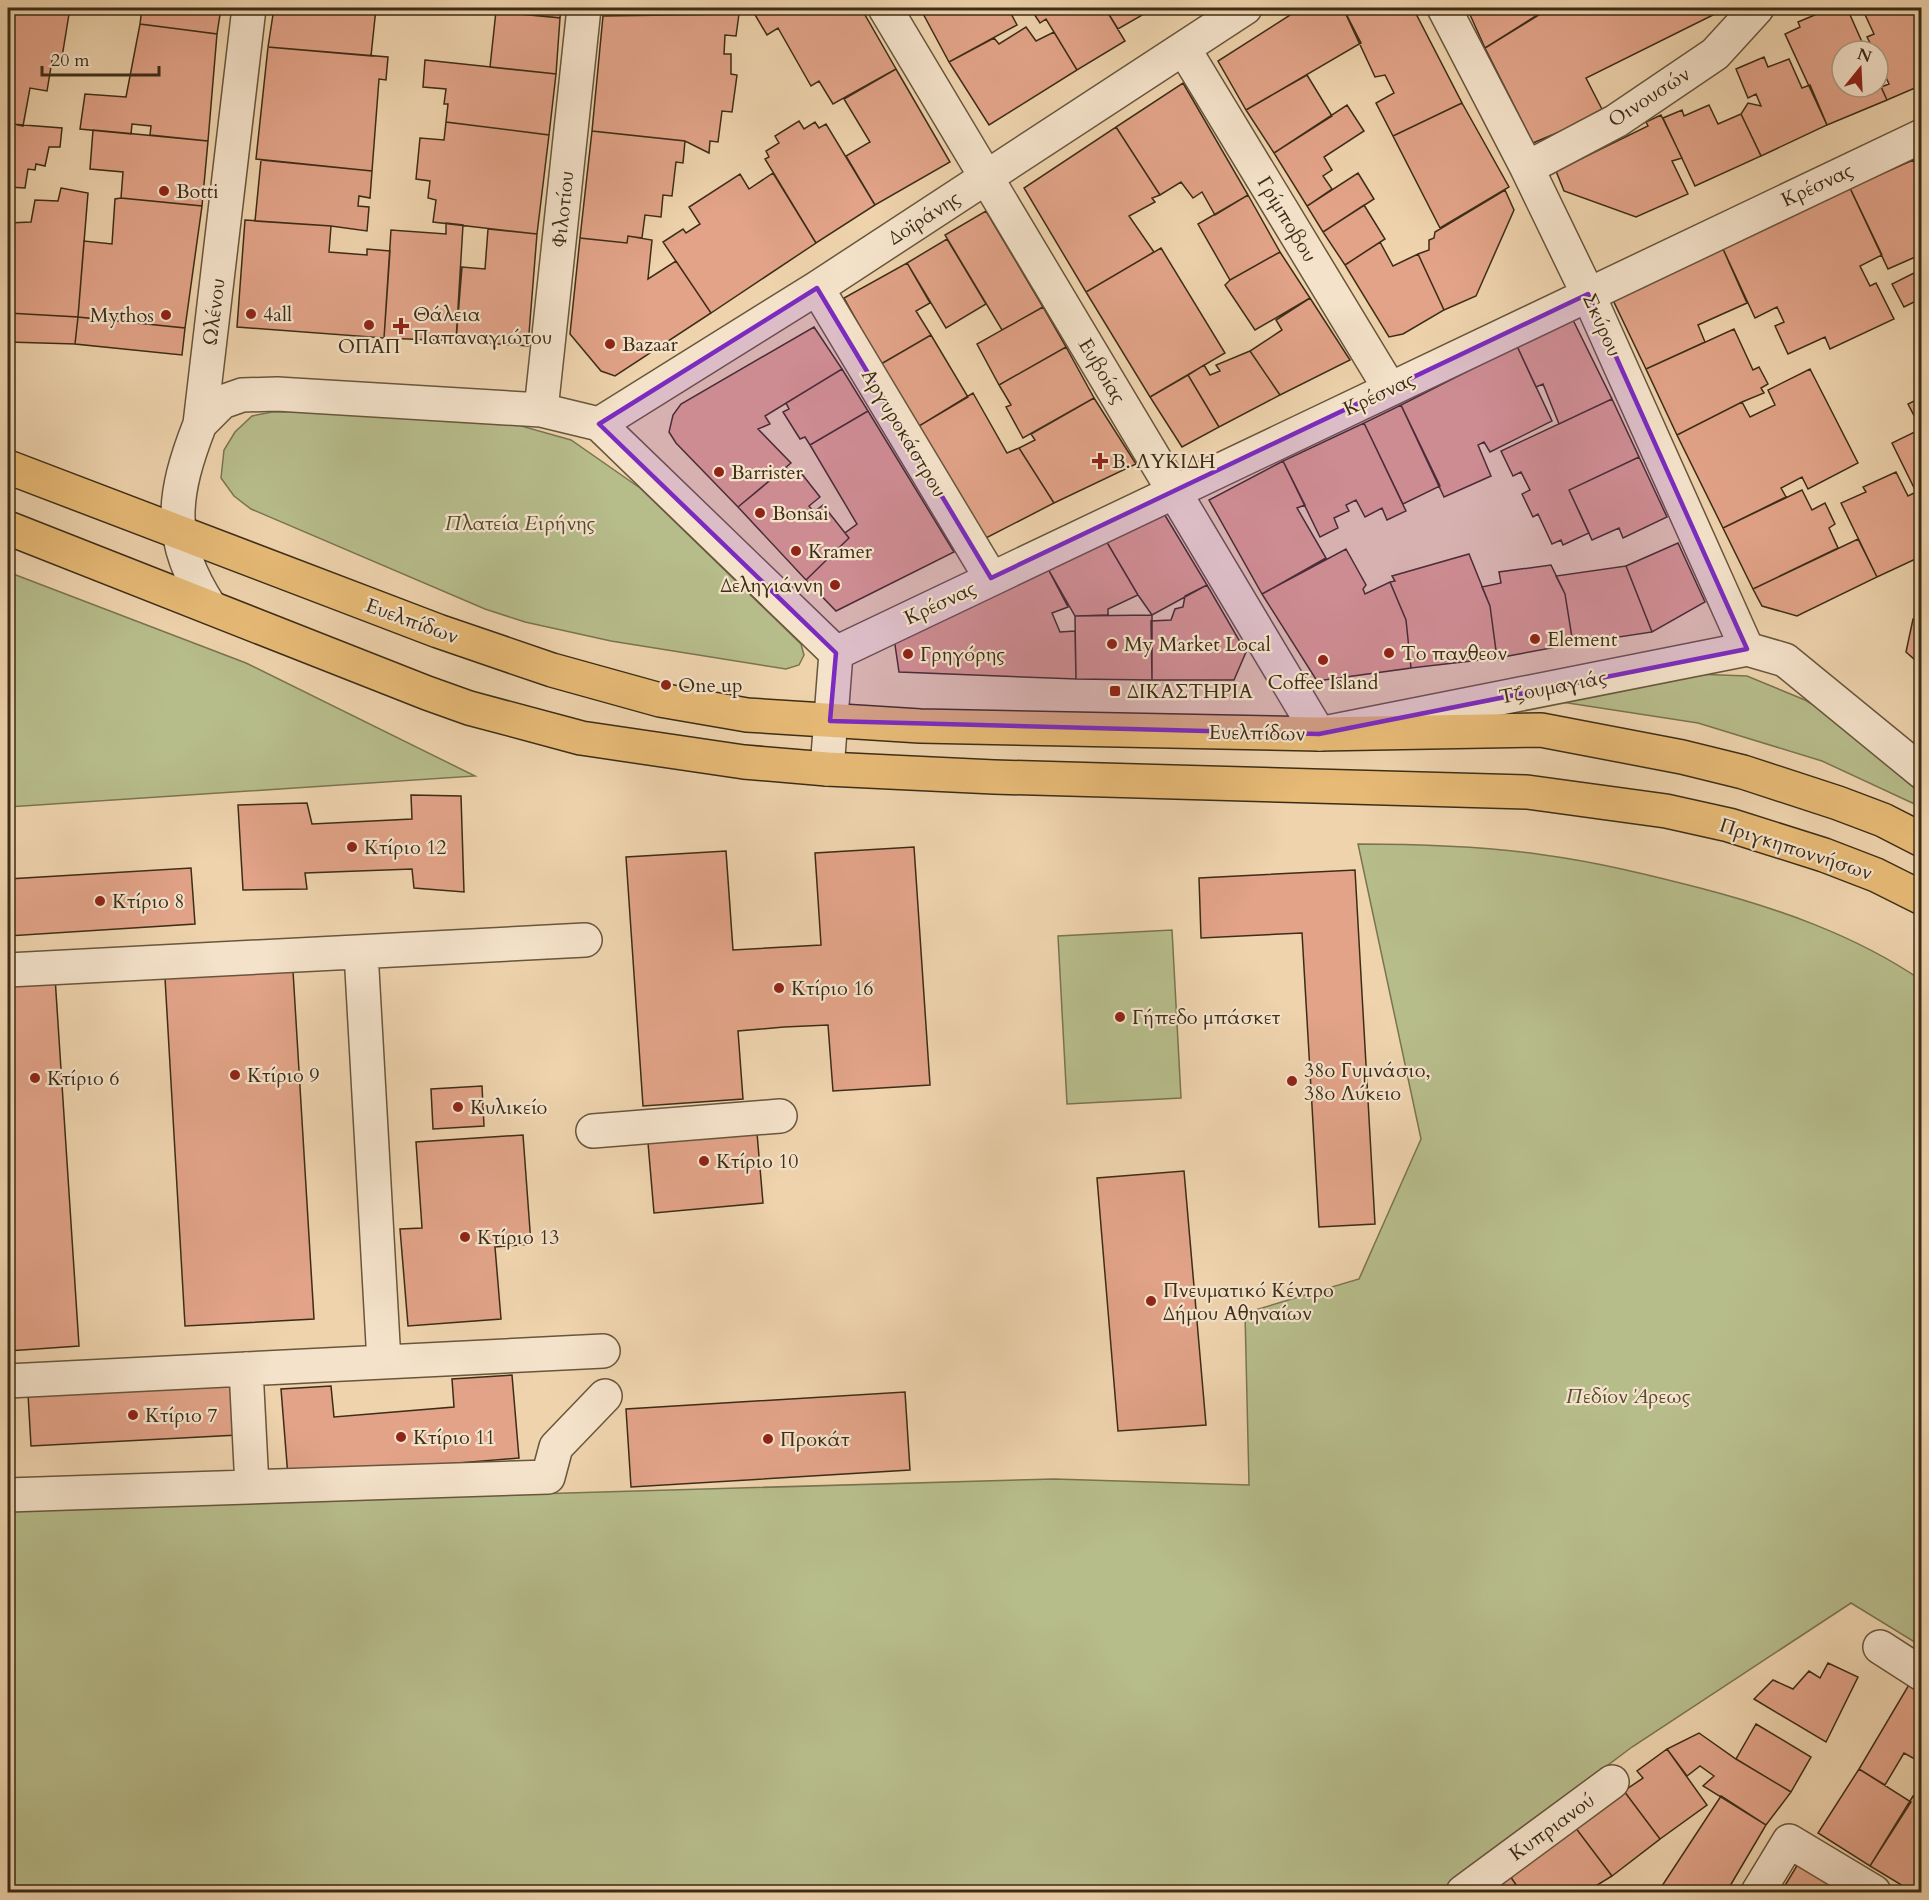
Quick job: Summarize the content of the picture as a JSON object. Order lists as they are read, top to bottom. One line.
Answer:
{"streets":{"main road":["Ευελπίδων","Πριγκηποννήσων"],"street":["Οινουσών","Κρέσνας","Φιλοτίου","Δοϊράνης","Γρίμποβου","Ωλένου","Σκύρου","Ευβοίας","Αργυροκάστρου","Τζουμαγιάς","Κυπριανού"]},"crossings":[["Οινουσών","Σκύρου"],["Κρέσνας","Γρίμποβου"],["Κρέσνας","Σκύρου"],["Κρέσνας","Ευβοίας"],["Κρέσνας","Αργυροκάστρου"],["Δοϊράνης","Γρίμποβου"],["Δοϊράνης","Ευβοίας"],["Δοϊράνης","Αργυροκάστρου"],["Ωλένου","Ευελπίδων"],["Σκύρου","Τζουμαγιάς"],["Ευβοίας","Ευελπίδων"],["Ευβοίας","Τζουμαγιάς"],["Ευελπίδων","Τζουμαγιάς"]],"parks":["Πλατεία Ειρήνης","Πεδίον Άρεως"],"places":{"other":["Botti","4all","Mythos","ΟΠΑΠ","Bazaar","Barrister","Bonsai","Kramer","Δεληγιάννη","Element","My Market Local","Το πανθεον","Γρηγόρης","Coffee Island","One up","Κτίριο 12","Κτίριο 8","Κτίριο 16","Γήπεδο μπάσκετ","Κτίριο 9","Κτίριο 6","38ο Γυμνάσιο, 38ο Λύκειο","Κυλικείο","Κτίριο 10","Κτίριο 13","Πνευματικό Κέντρο Δήμου Αθηναίων","Κτίριο 7","Κτίριο 11","Προκάτ"],"health":["Θάλεια Παπαναγιώτου","Β. ΛΥΚΙΔΗ"],"transit":["ΔΙΚΑΣΤΗΡΙΑ"]},"scale_bar":"20 m","north":"top"}
